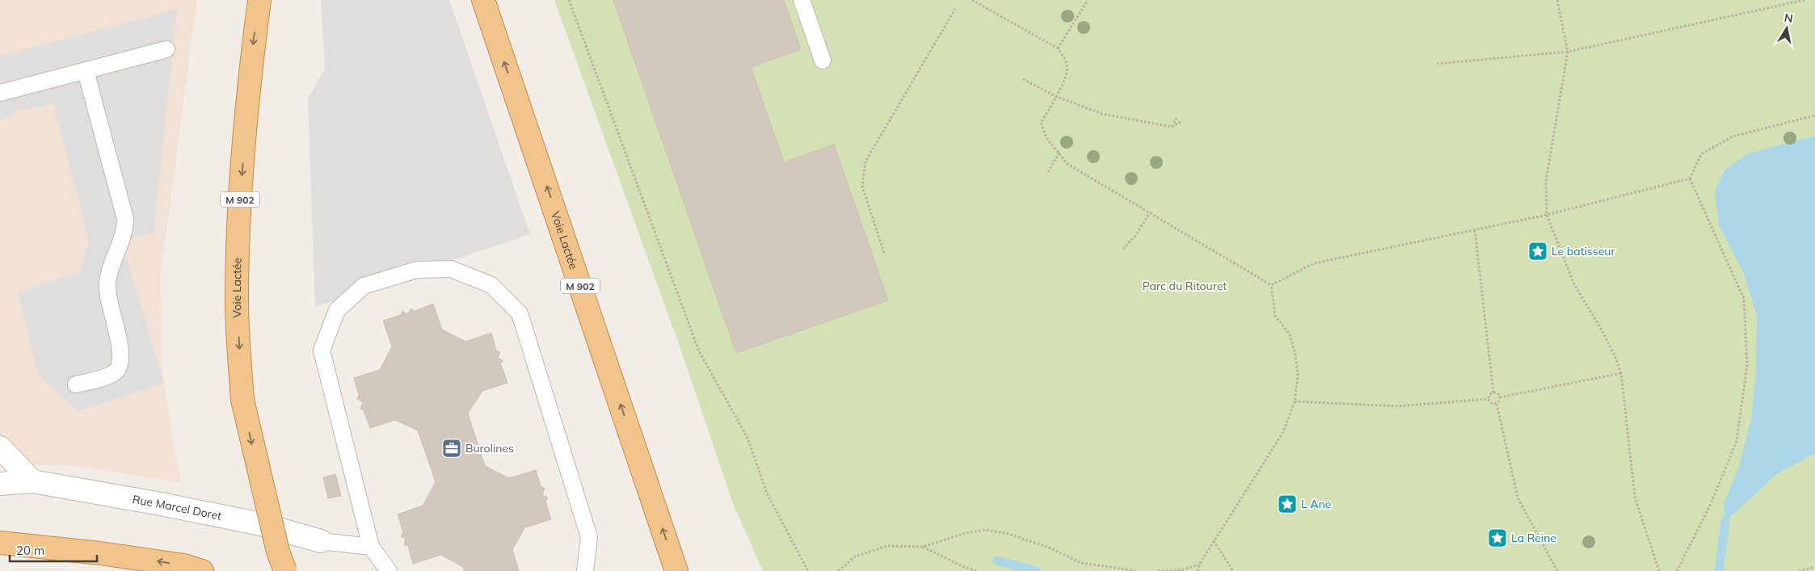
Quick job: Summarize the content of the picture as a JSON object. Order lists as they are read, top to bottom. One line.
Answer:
{"streets":{"highway":["M 902","Voie Lactée"],"street":["Rue Marcel Doret"]},"parks":["Parc du Ritouret"],"places":{"place":["Le batisseur","L Ane","La Reine"],"office":["Burolines"]},"scale_bar":"20 m","north":"top"}
